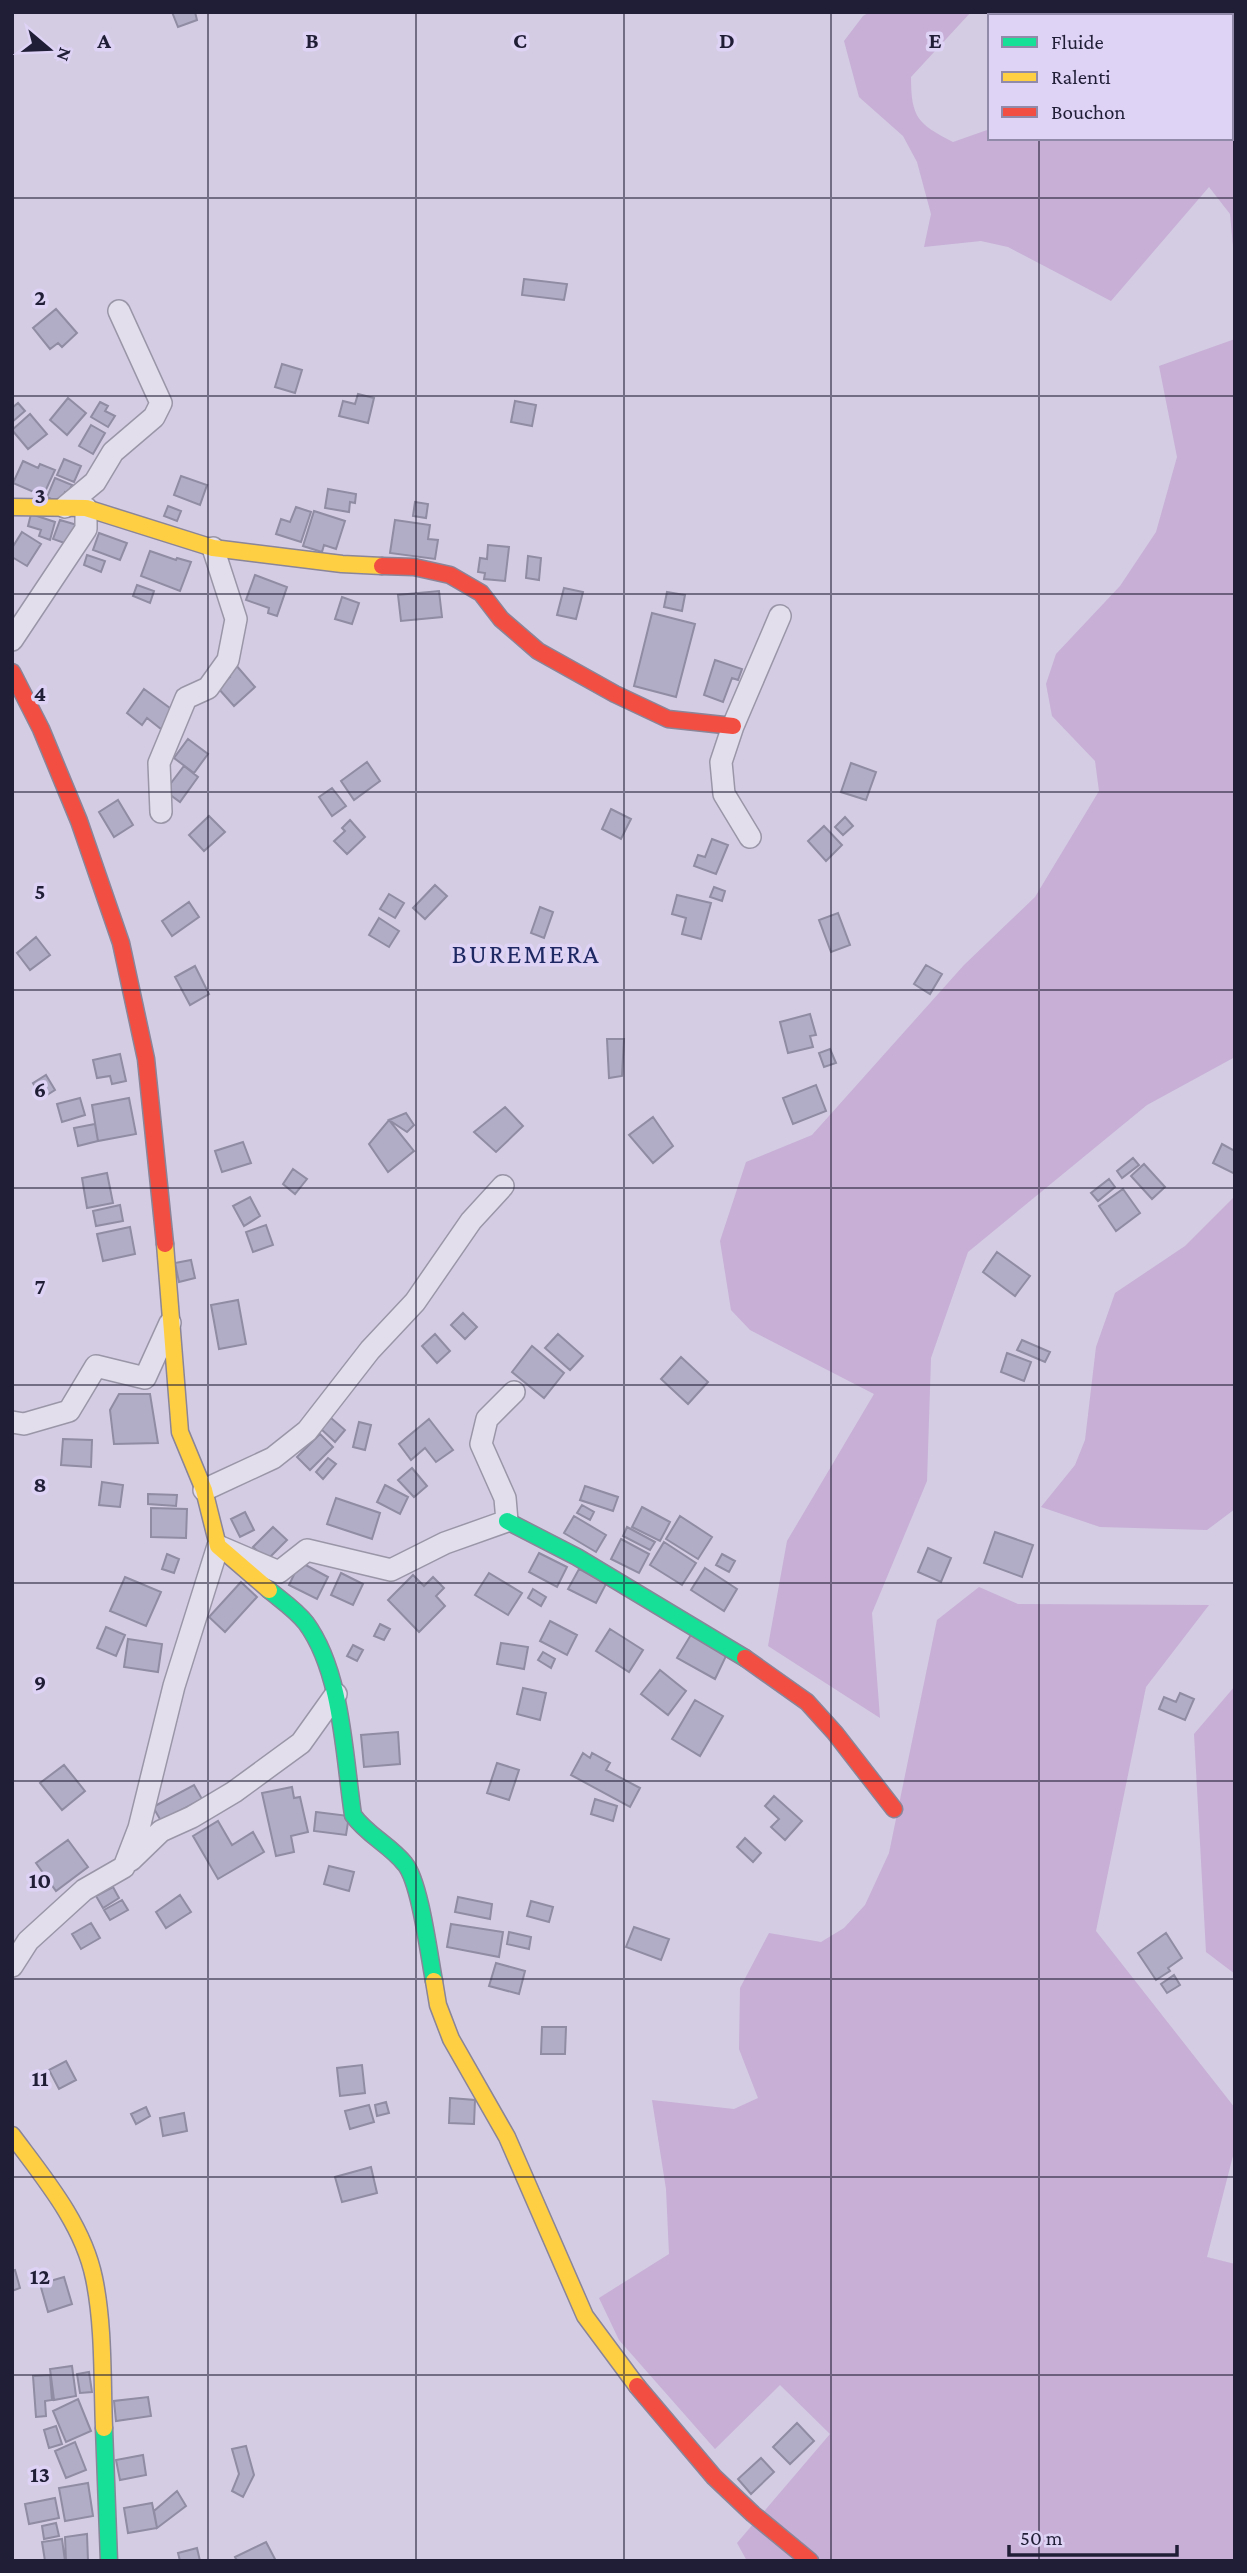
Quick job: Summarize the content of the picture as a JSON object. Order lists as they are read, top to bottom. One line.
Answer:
{"districts":["BUREMERA"],"legend":["Fluide","Ralenti","Bouchon"],"scale_bar":"50 m","north":"right","grid":{"columns":["A","B","C","D","E"],"rows":["2","3","4","5","6","7","8","9","10","11","12","13"]}}
